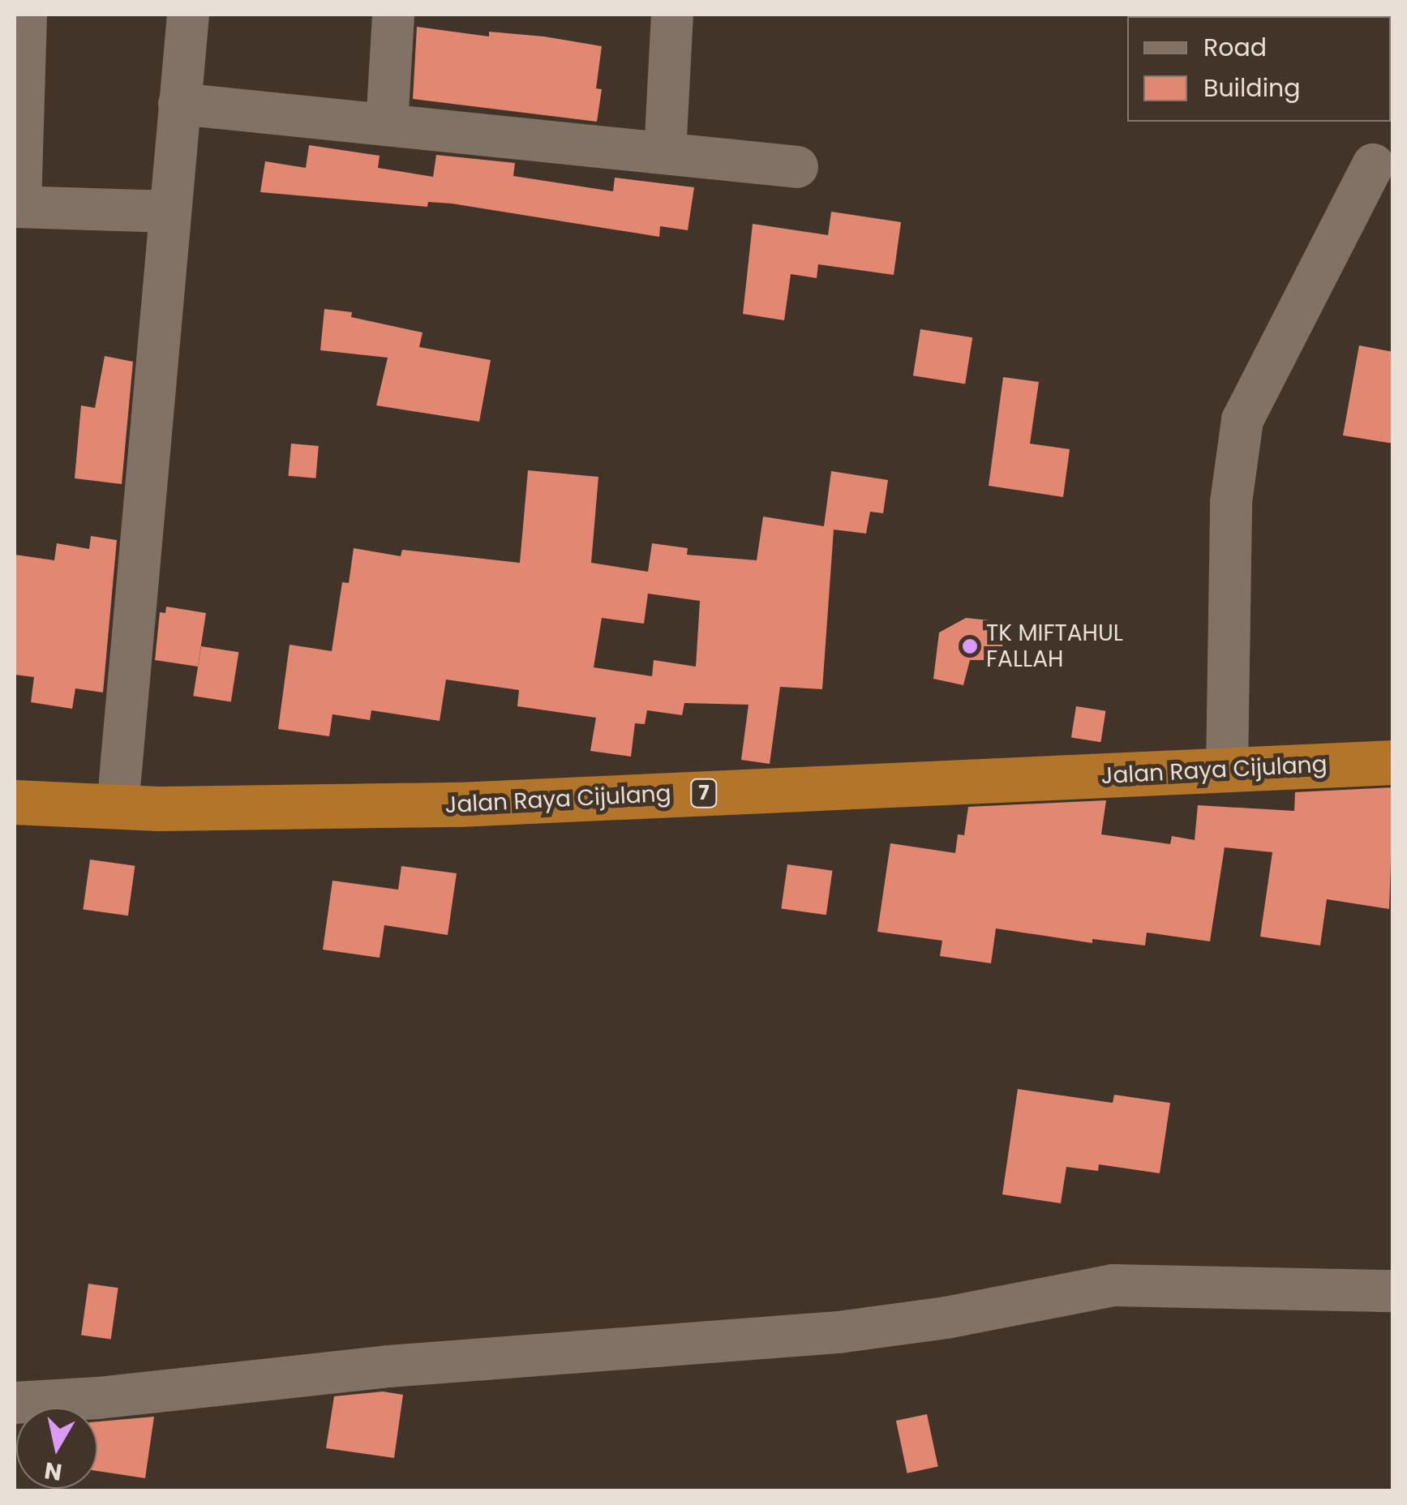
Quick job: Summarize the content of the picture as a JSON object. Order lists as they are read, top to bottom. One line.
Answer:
{"streets":{"highway":["Jalan Raya Cijulang","7"]},"places":["TK MIFTAHUL FALLAH"],"legend":["Road","Building"],"north":"bottom"}
